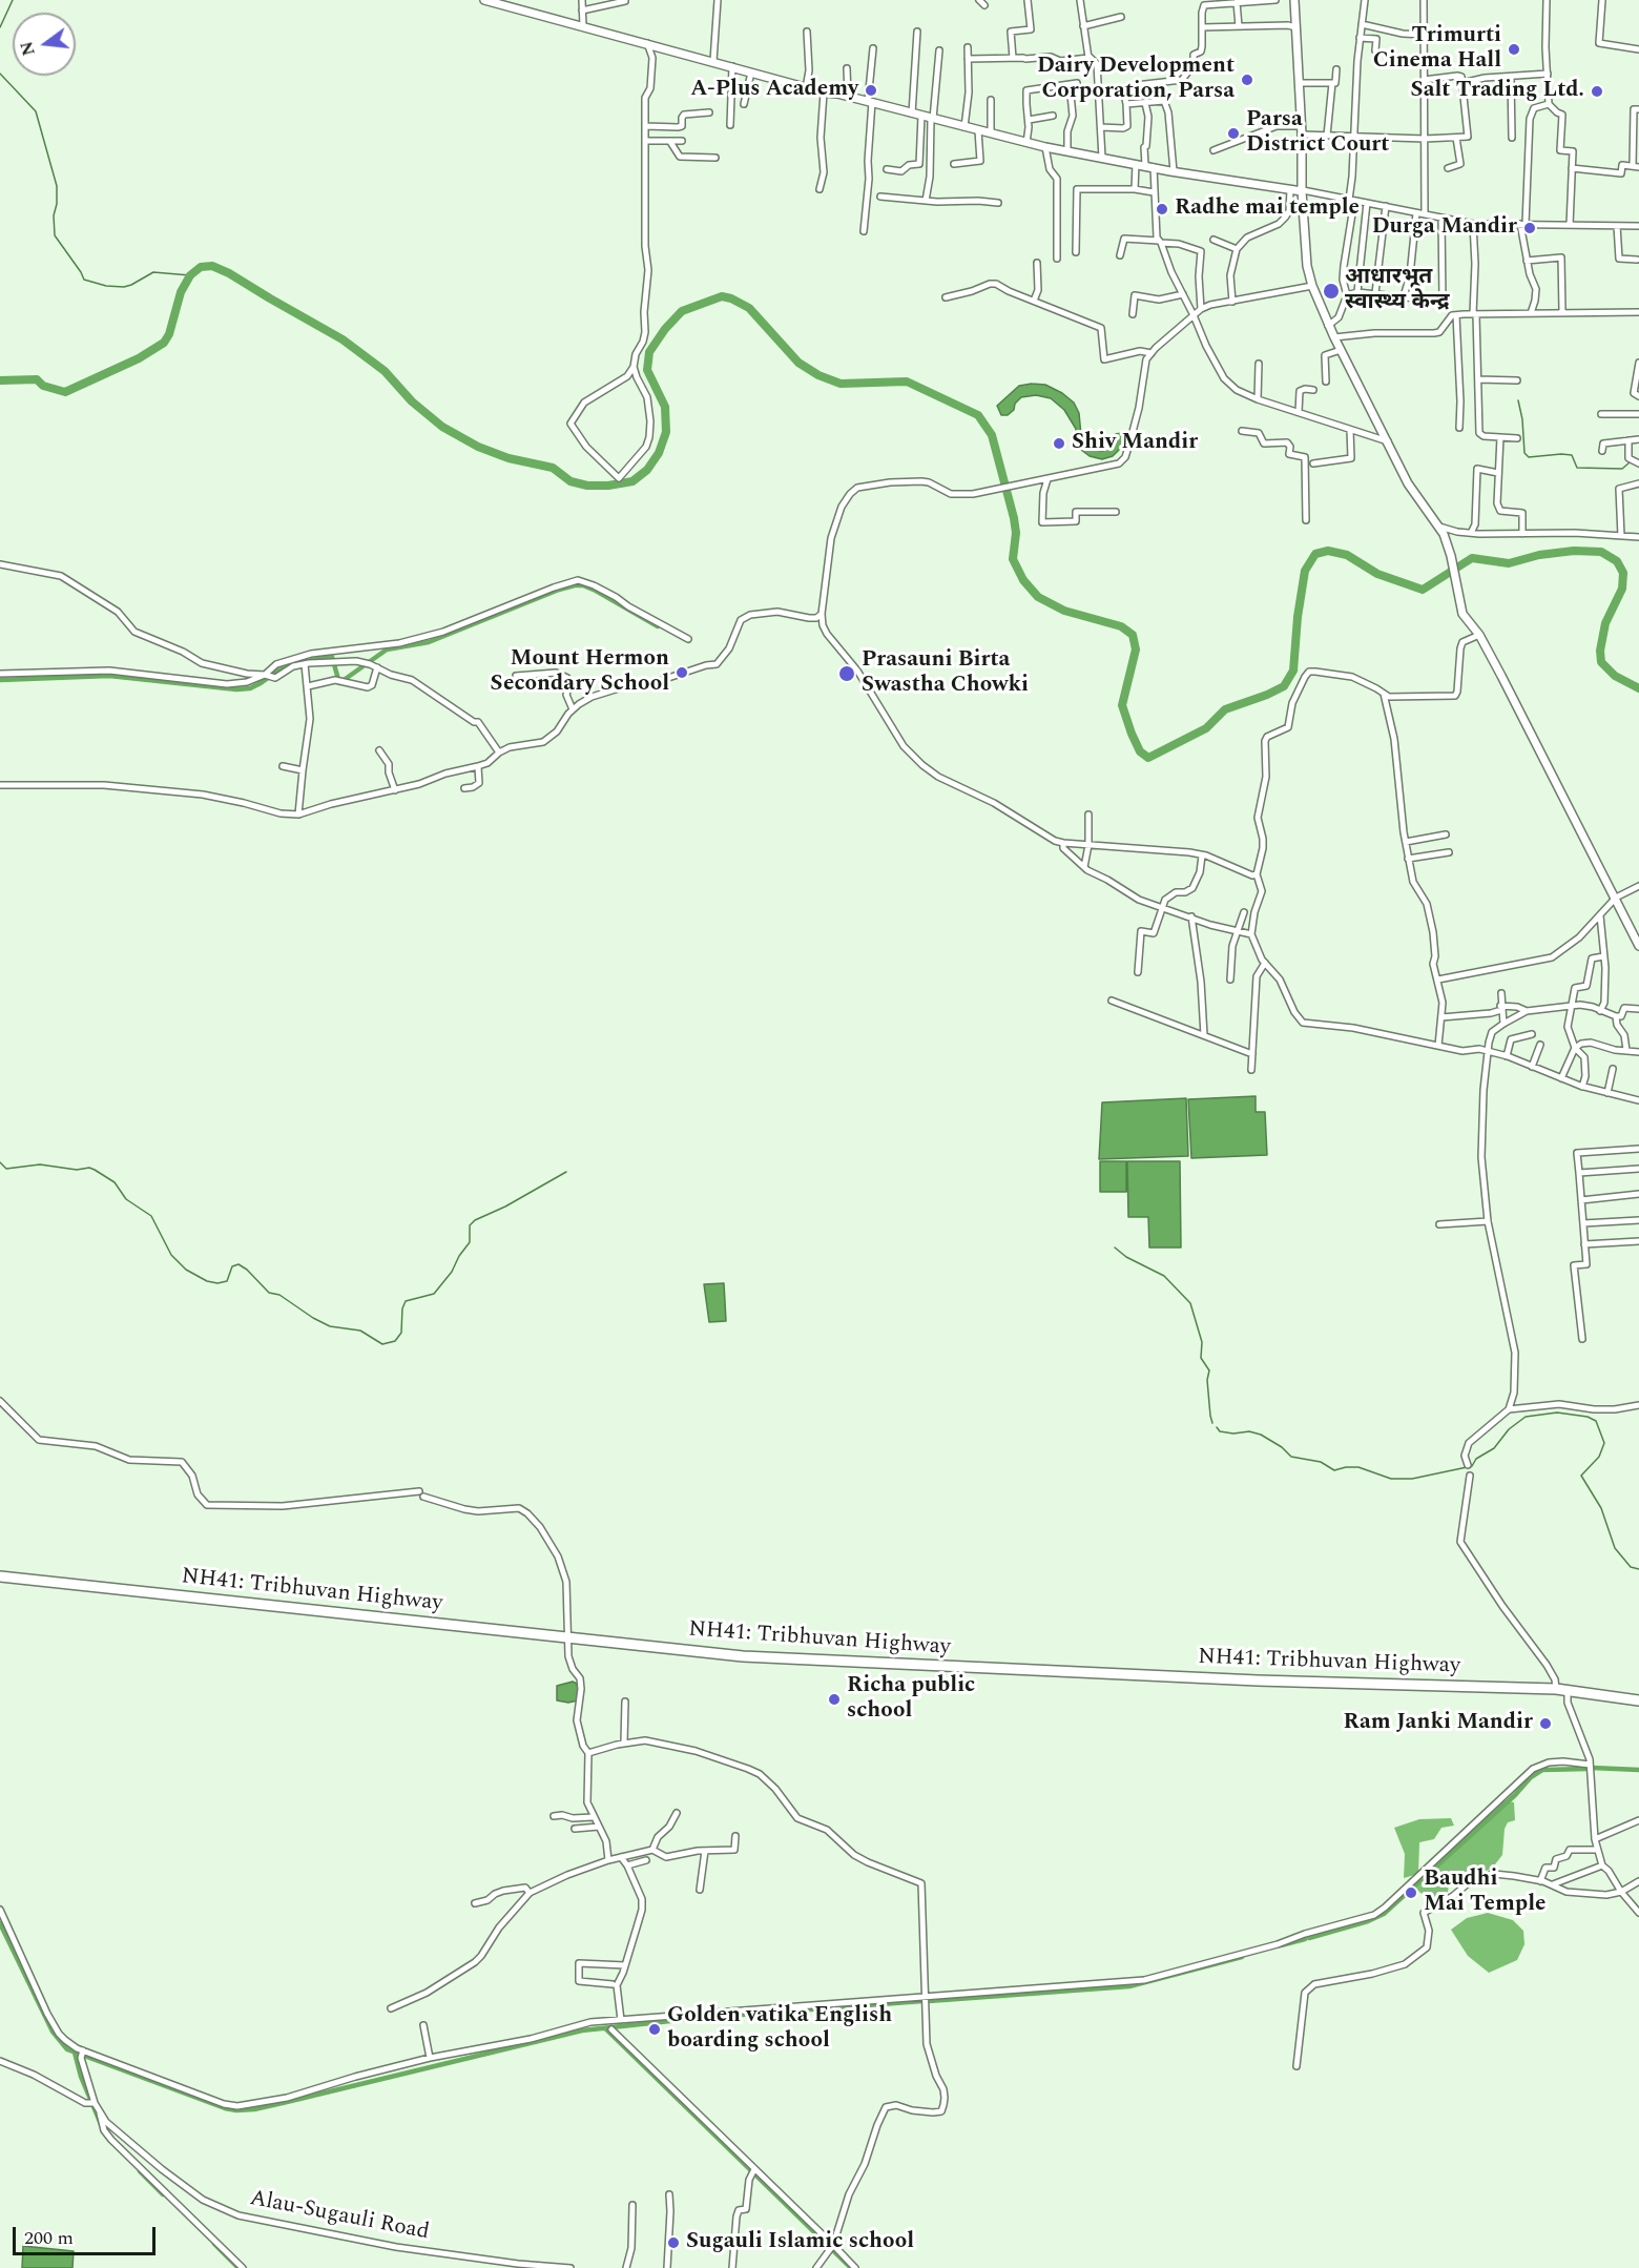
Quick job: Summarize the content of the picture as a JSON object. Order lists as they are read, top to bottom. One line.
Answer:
{"streets":{"highway":["NH41: Tribhuvan Highway"],"street":["Alau-Sugauli Road"]},"places":["Trimurti Cinema Hall","Dairy Development Corporation, Parsa","A-Plus Academy","Salt Trading Ltd.","Parsa District Court","Radhe mai temple","Durga Mandir","आधारभूत स्वास्थ्य केन्द्र","Shiv Mandir","Mount Hermon Secondary School","Prasauni Birta Swastha Chowki","Richa public school","Ram Janki Mandir","Baudhi Mai Temple","Golden vatika English boarding school","Sugauli Islamic school"],"scale_bar":"200 m","north":"left"}
